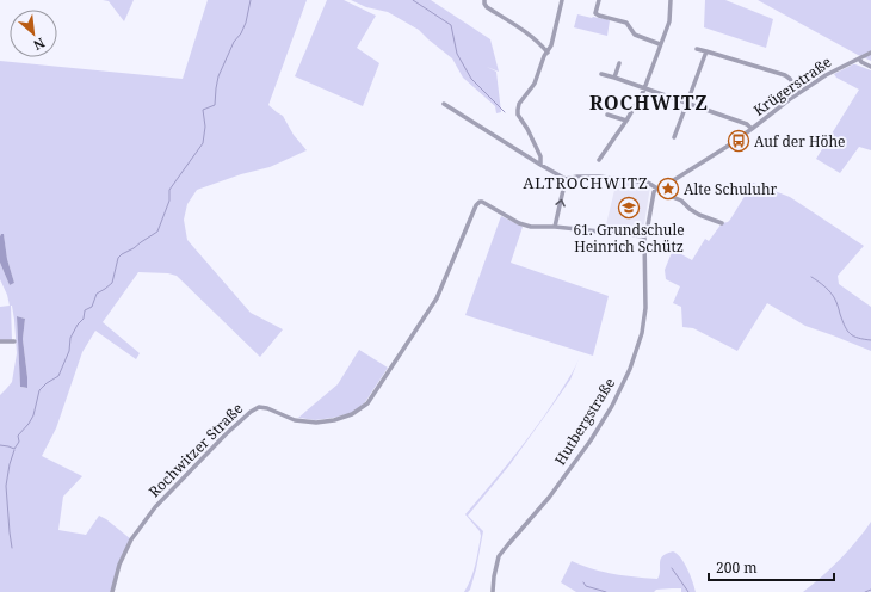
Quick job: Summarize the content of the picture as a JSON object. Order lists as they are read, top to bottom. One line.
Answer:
{"streets":{"street":["Krügerstraße","Hutbergstraße","Rochwitzer Straße"]},"crossings":[["Krügerstraße","Hutbergstraße"]],"districts":["ROCHWITZ","ALTROCHWITZ"],"places":{"bus stop":["Auf der Höhe"],"place":["Alte Schuluhr"],"school or university":["61. Grundschule Heinrich Schütz"]},"scale_bar":"200 m","north":"bottom right"}
